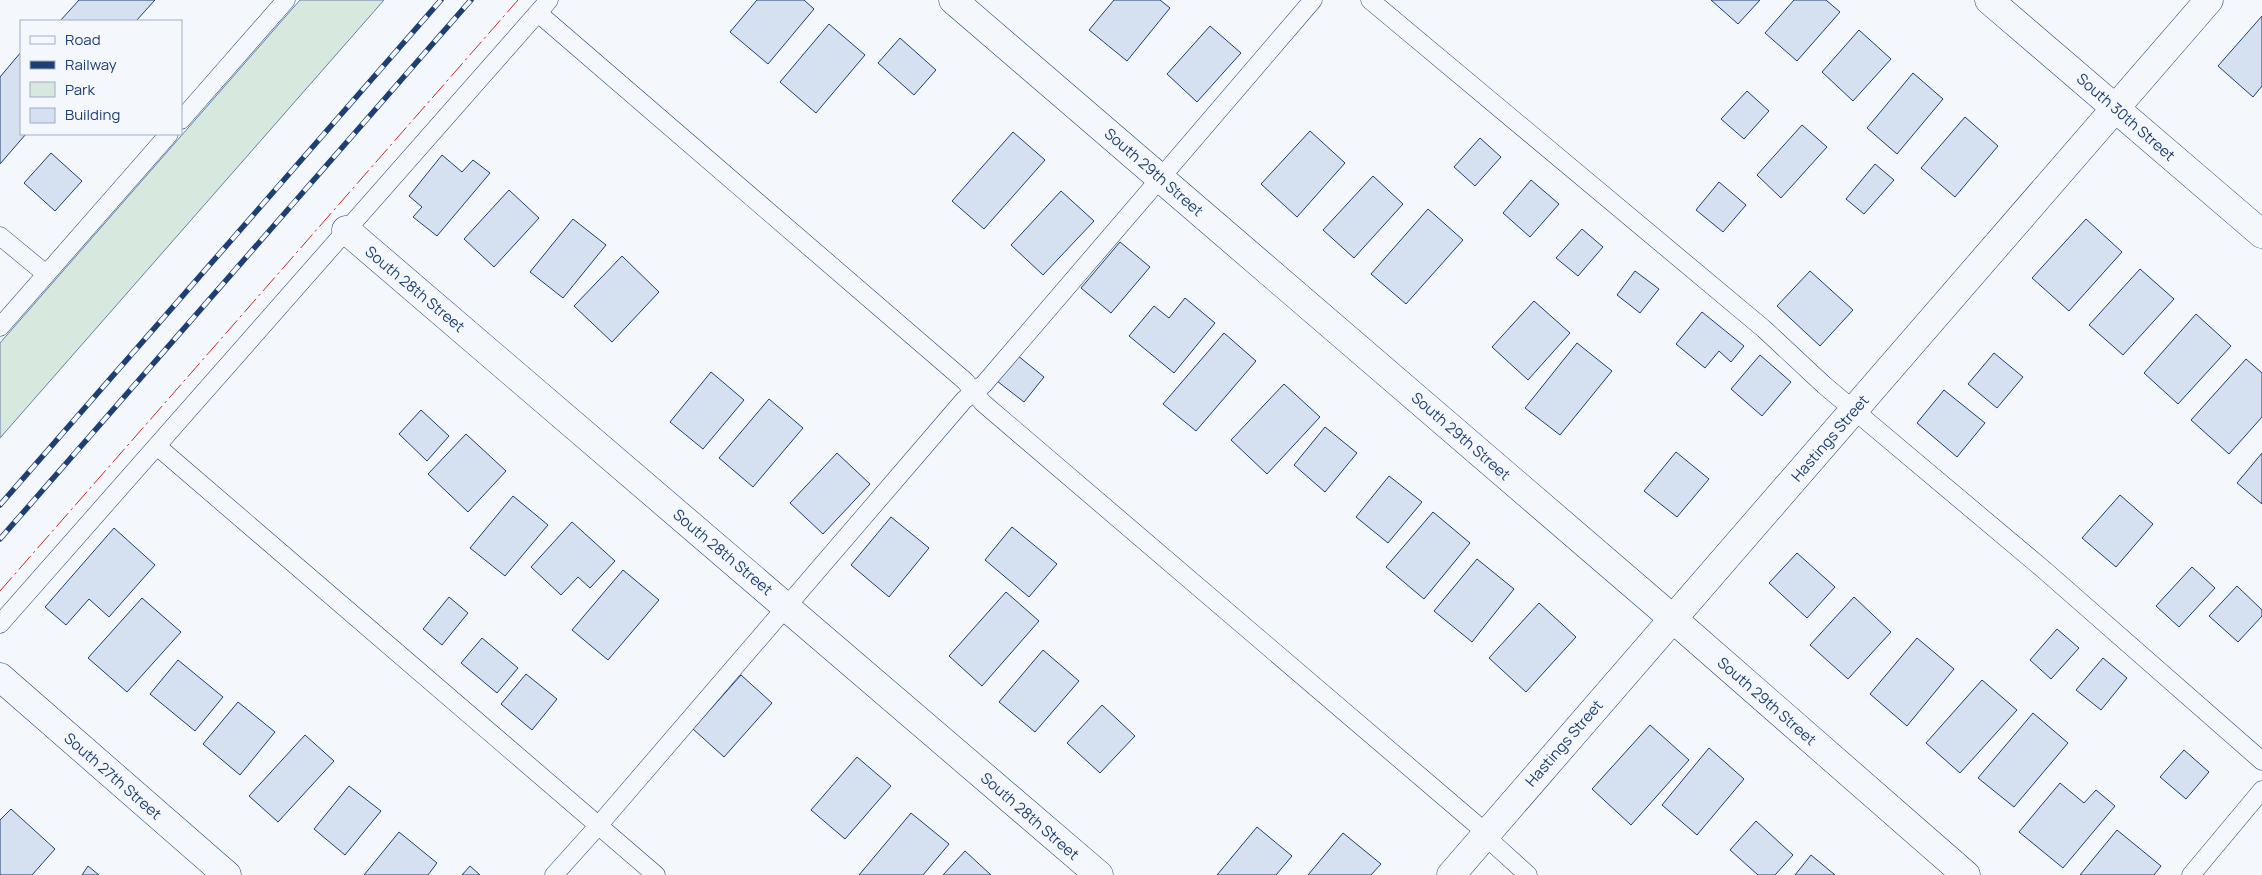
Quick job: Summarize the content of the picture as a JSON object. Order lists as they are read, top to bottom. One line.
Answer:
{"streets":{"street":["South 30th Street","South 29th Street","South 28th Street","Hastings Street","South 27th Street"]},"crossings":[["South 30th Street","Hastings Street"],["South 29th Street","Hastings Street"]],"legend":["Road","Railway","Park","Building"]}
